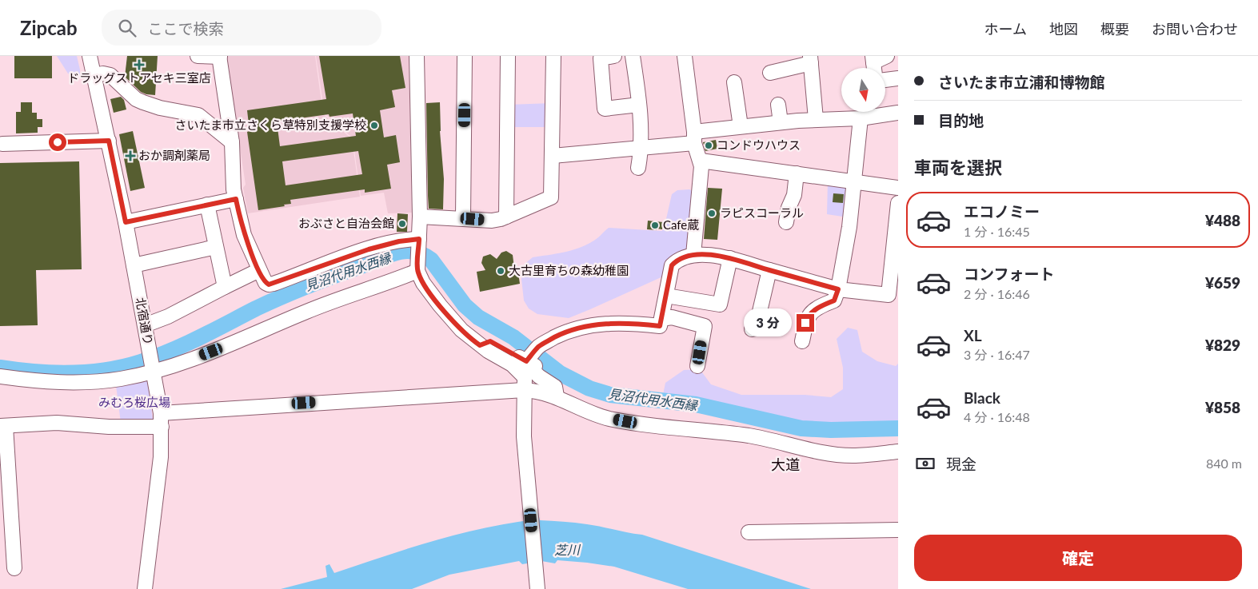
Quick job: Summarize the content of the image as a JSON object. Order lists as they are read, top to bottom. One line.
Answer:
{"streets":{"street":["北宿通り"]},"districts":["大道"],"water":["見沼代用水西縁","芝川"],"parks":["みむろ桜広場"],"places":{"health":["ドラッグストアセキ三室店","おか調剤薬局"],"other":["さいたま市立さくら草特別支援学校","コンドウハウス","ラピスコーラル","おぶさと自治会館","Cafe蔵","大古里育ちの森幼稚園"]},"north":"bottom","page":{"header":"Zipcab","search":"ここで検索","nav":["ホーム","地図","概要","お問い合わせ"],"banner":["さいたま市立浦和博物館","目的地"],"heading":"車両を選択","list":[{"name":"エコノミー","note":"1 分 · 16:45","value":"¥488"},{"name":"コンフォート","note":"2 分 · 16:46","value":"¥659"},{"name":"XL","note":"3 分 · 16:47","value":"¥829"},{"name":"Black","note":"4 分 · 16:48","value":"¥858"}],"bubble":"3 分","pay":["現金","840 m"],"buttons":"確定"}}
